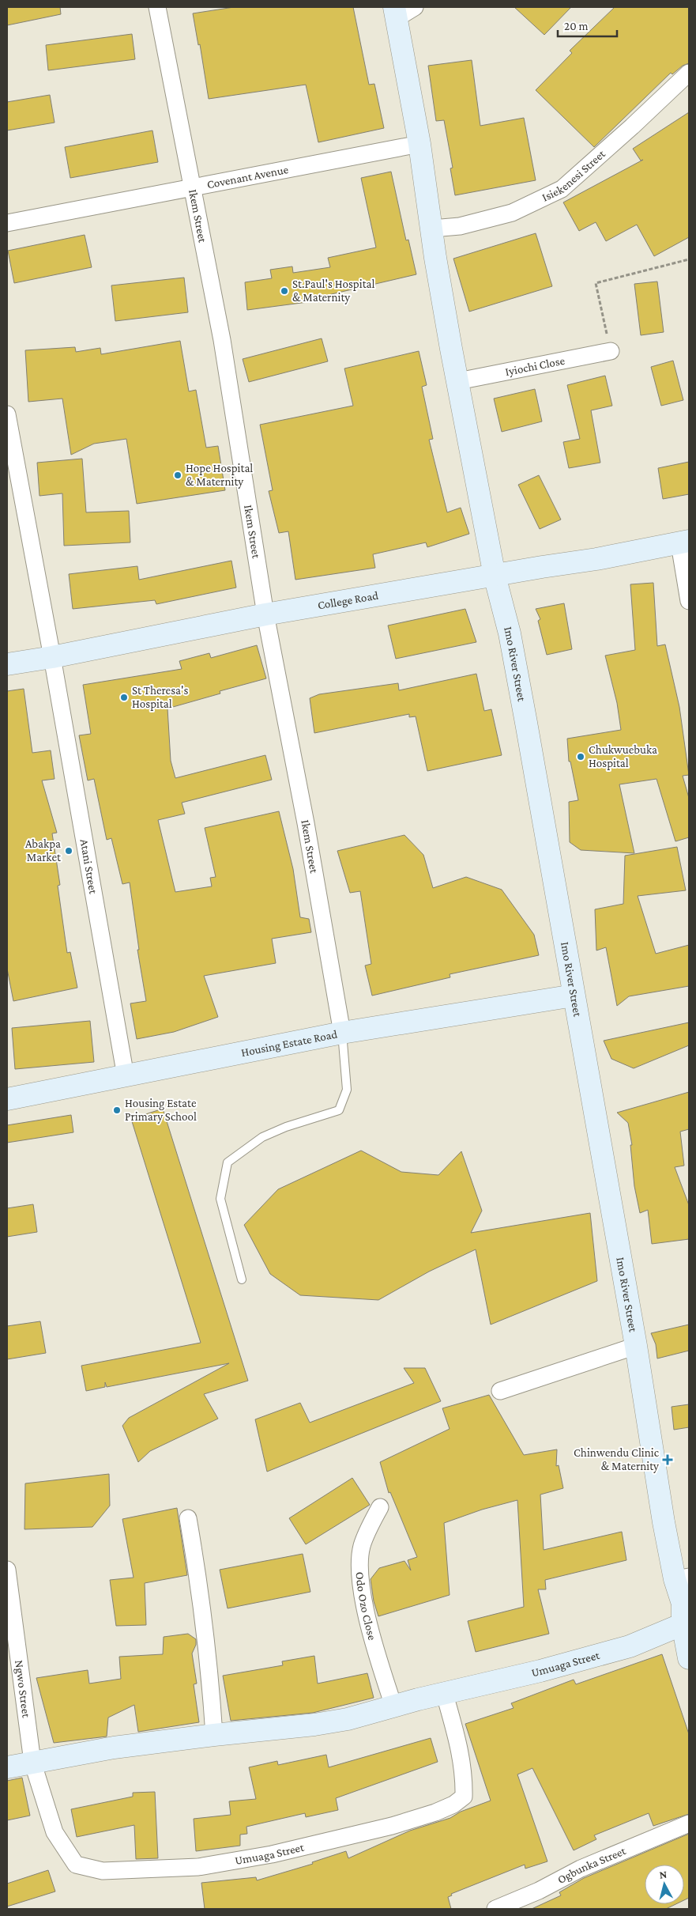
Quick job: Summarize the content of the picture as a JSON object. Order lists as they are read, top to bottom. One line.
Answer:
{"streets":{"street":["Isiekenesi Street","Covenant Avenue","Ikem Street","Iyiochi Close","College Road","Imo River Street","Atani Street","Housing Estate Road","Odo Ozo Close","Umuaga Street","Ngwo Street","Ogbunka Street"]},"crossings":[["Isiekenesi Street","Imo River Street"],["Covenant Avenue","Ikem Street"],["Covenant Avenue","Imo River Street"],["Ikem Street","College Road"],["Ikem Street","Housing Estate Road"],["Iyiochi Close","Imo River Street"],["College Road","Imo River Street"],["College Road","Atani Street"],["Imo River Street","Housing Estate Road"],["Imo River Street","Umuaga Street"],["Atani Street","Housing Estate Road"],["Odo Ozo Close","Umuaga Street"],["Umuaga Street","Ngwo Street"]],"places":{"other":["St.Paul's Hospital & Maternity","Hope Hospital & Maternity","St Theresa's Hospital","Chukwuebuka Hospital","Abakpa Market","Housing Estate Primary School"],"health":["Chinwendu Clinic & Maternity"]},"scale_bar":"20 m","north":"top"}
